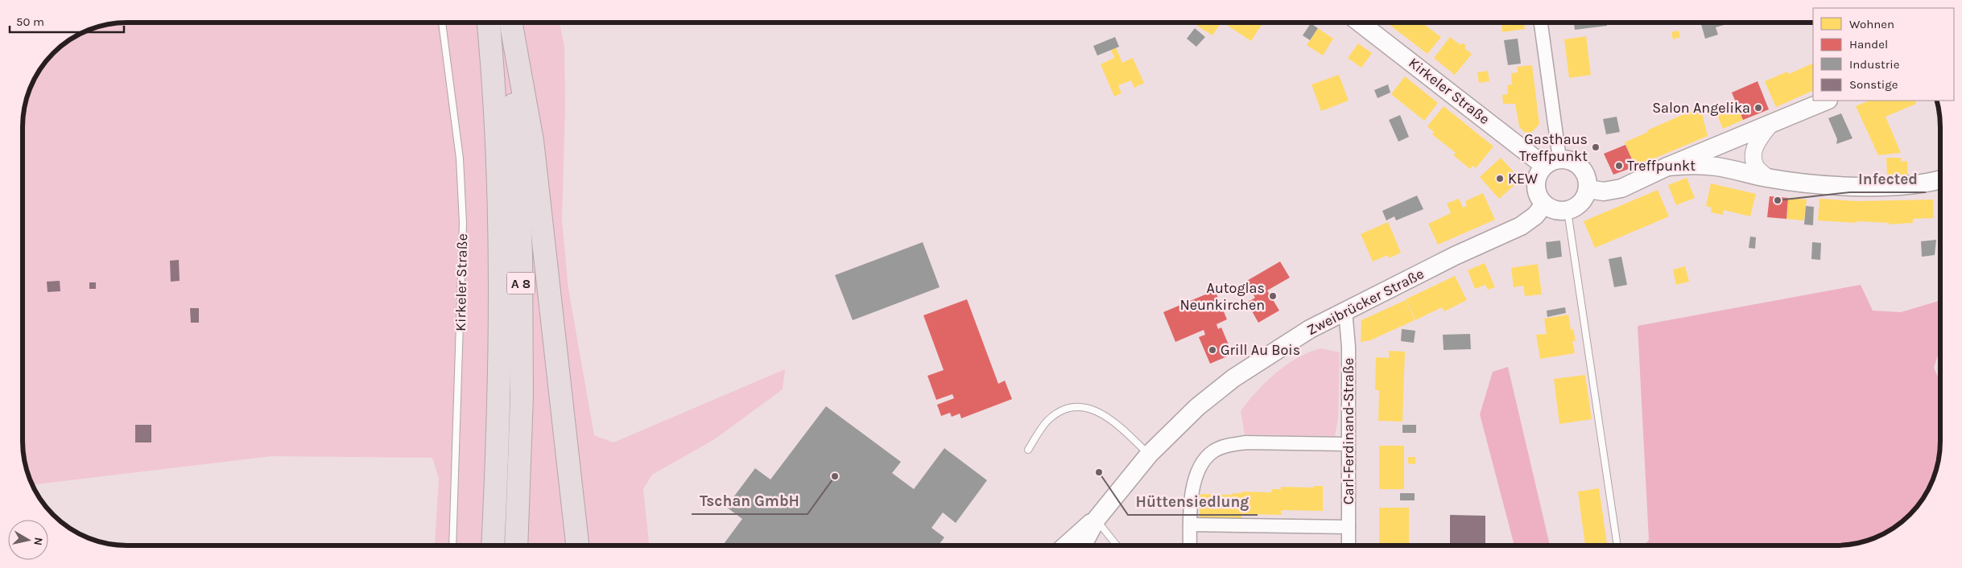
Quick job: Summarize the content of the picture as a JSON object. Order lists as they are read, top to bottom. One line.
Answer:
{"streets":{"highway":["A 8"],"main road":["Kirkeler Straße","Zweibrücker Straße"],"street":["Carl-Ferdinand-Straße"]},"crossings":[["Kirkeler Straße","Zweibrücker Straße"],["Zweibrücker Straße","Carl-Ferdinand-Straße"]],"places":["Salon Angelika","Gasthaus Treffpunkt","Treffpunkt","KEW","Infected","Autoglas Neunkirchen","Grill Au Bois","Hüttensiedlung","Tschan GmbH"],"legend":["Wohnen","Handel","Industrie","Sonstige"],"scale_bar":"50 m","north":"right"}
